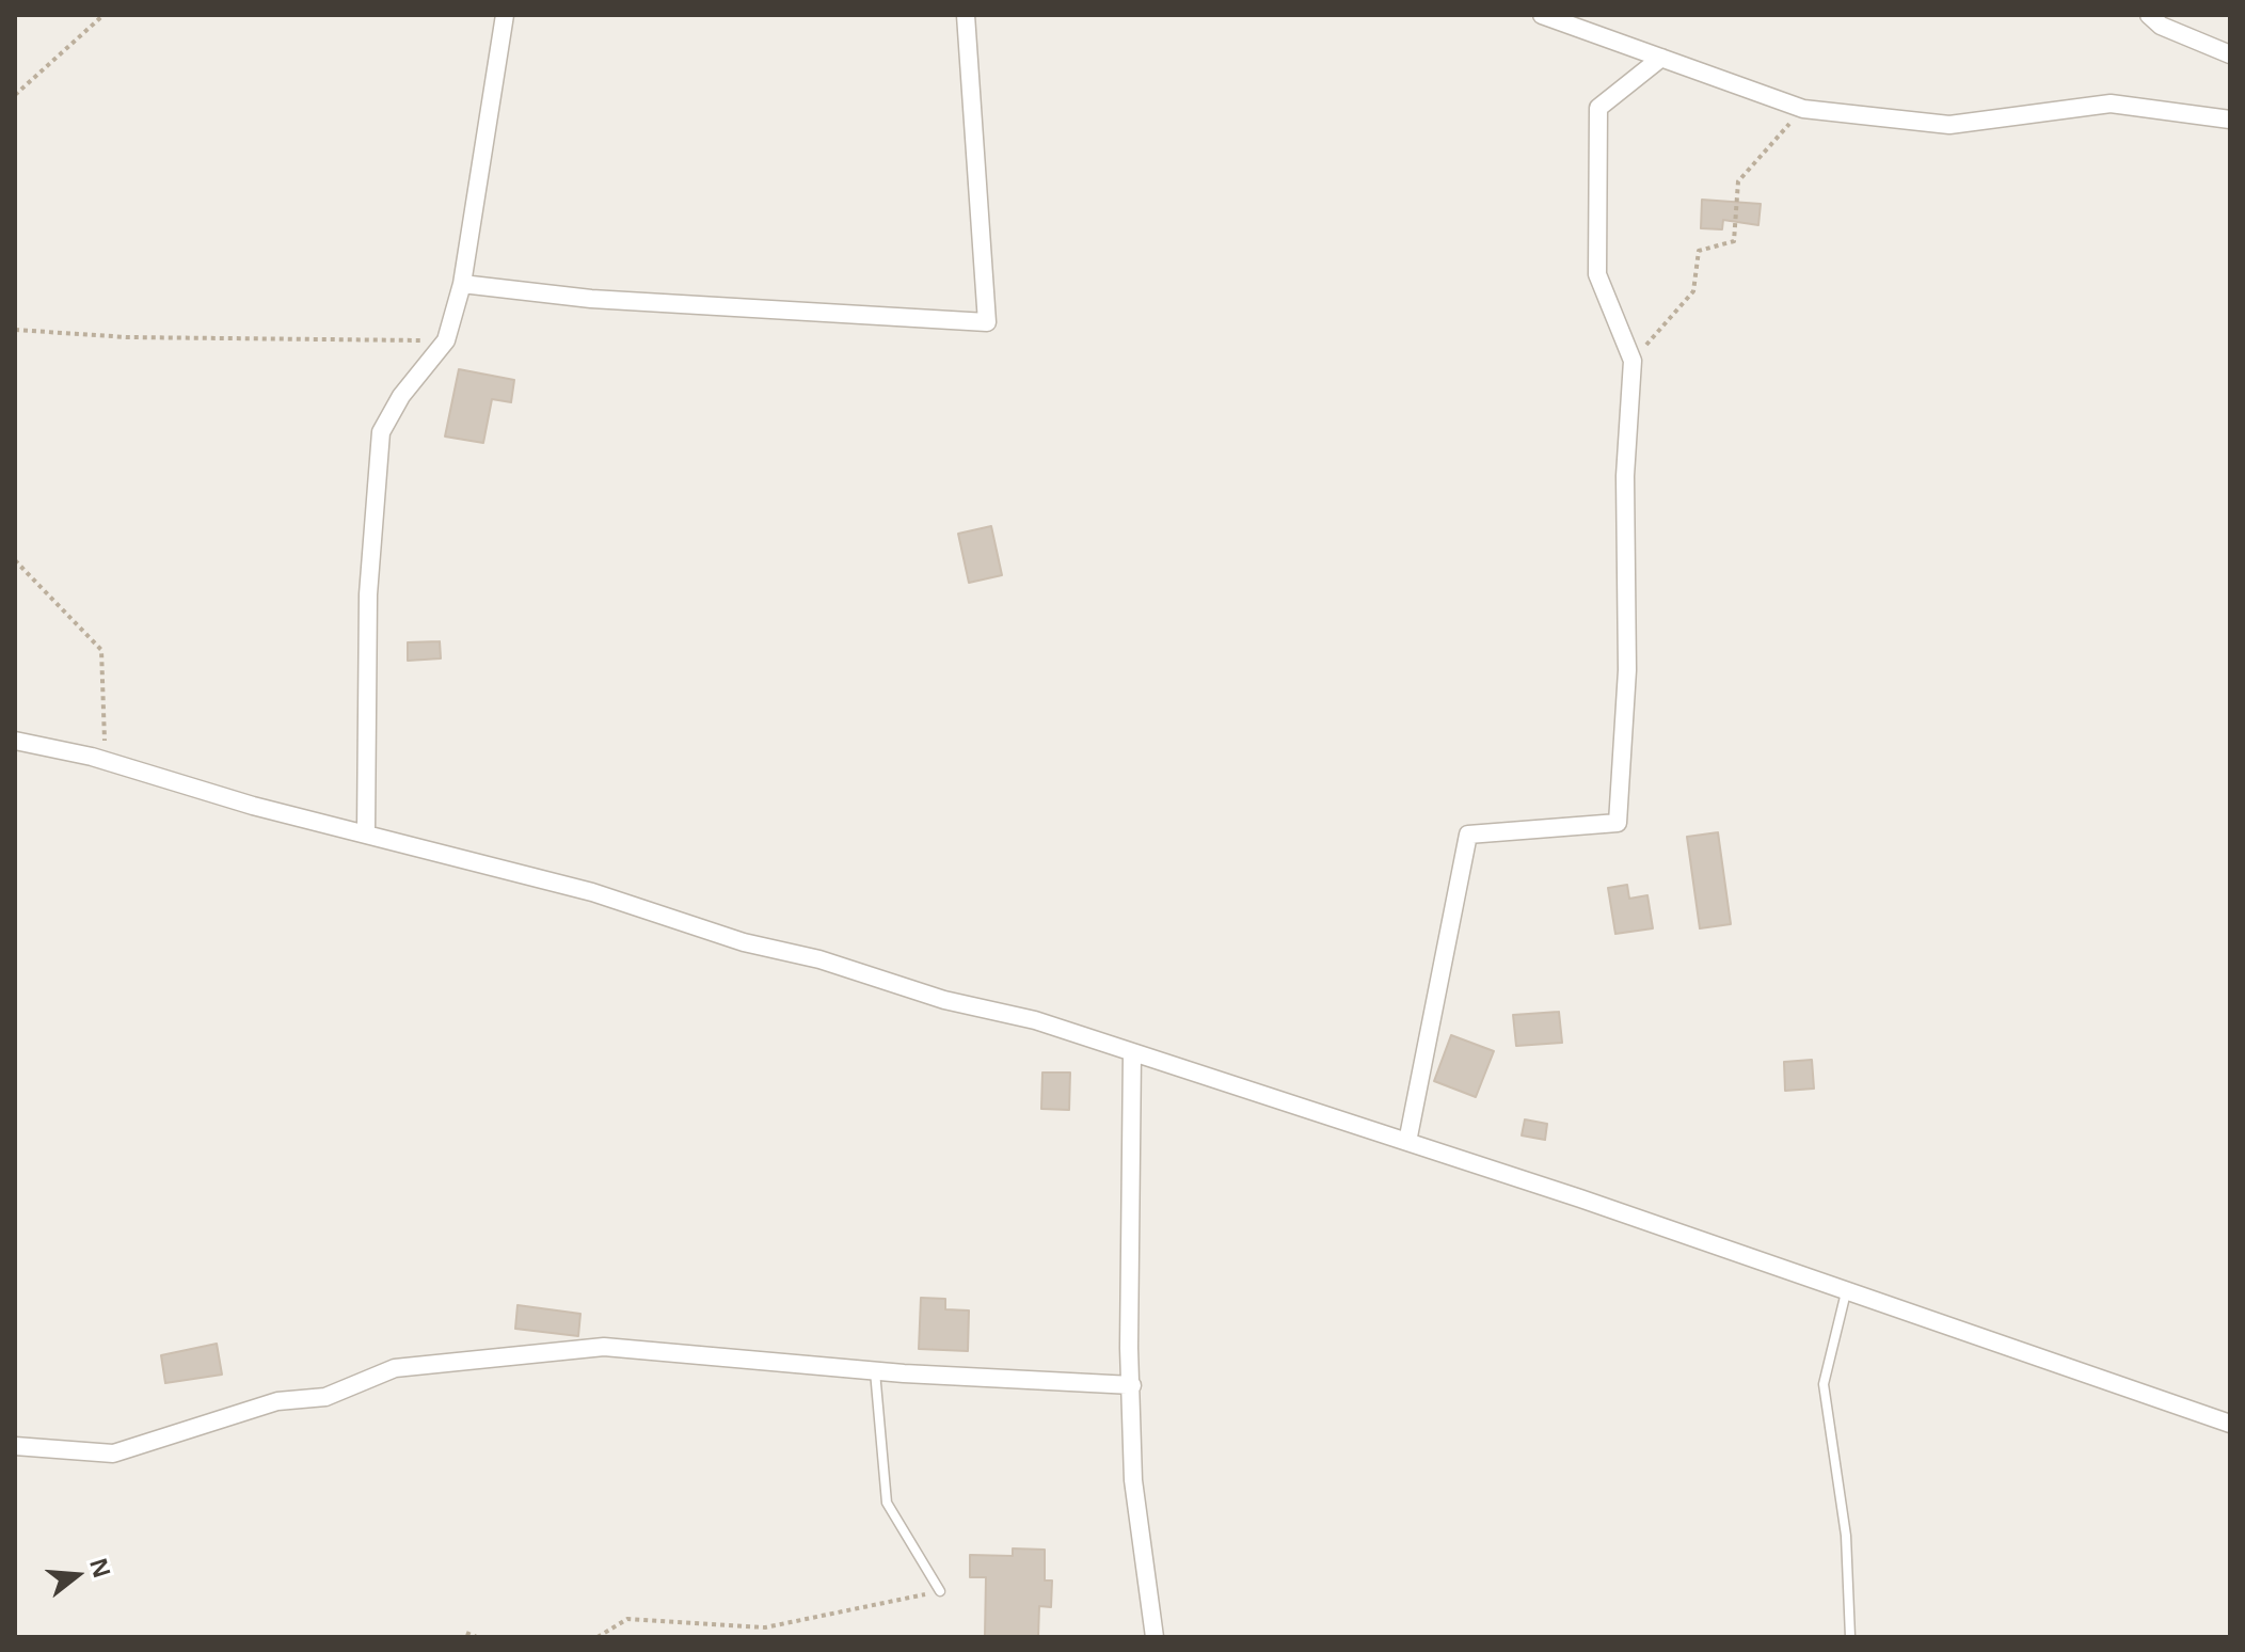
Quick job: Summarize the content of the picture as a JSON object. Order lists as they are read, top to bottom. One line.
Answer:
{"north":"right"}
